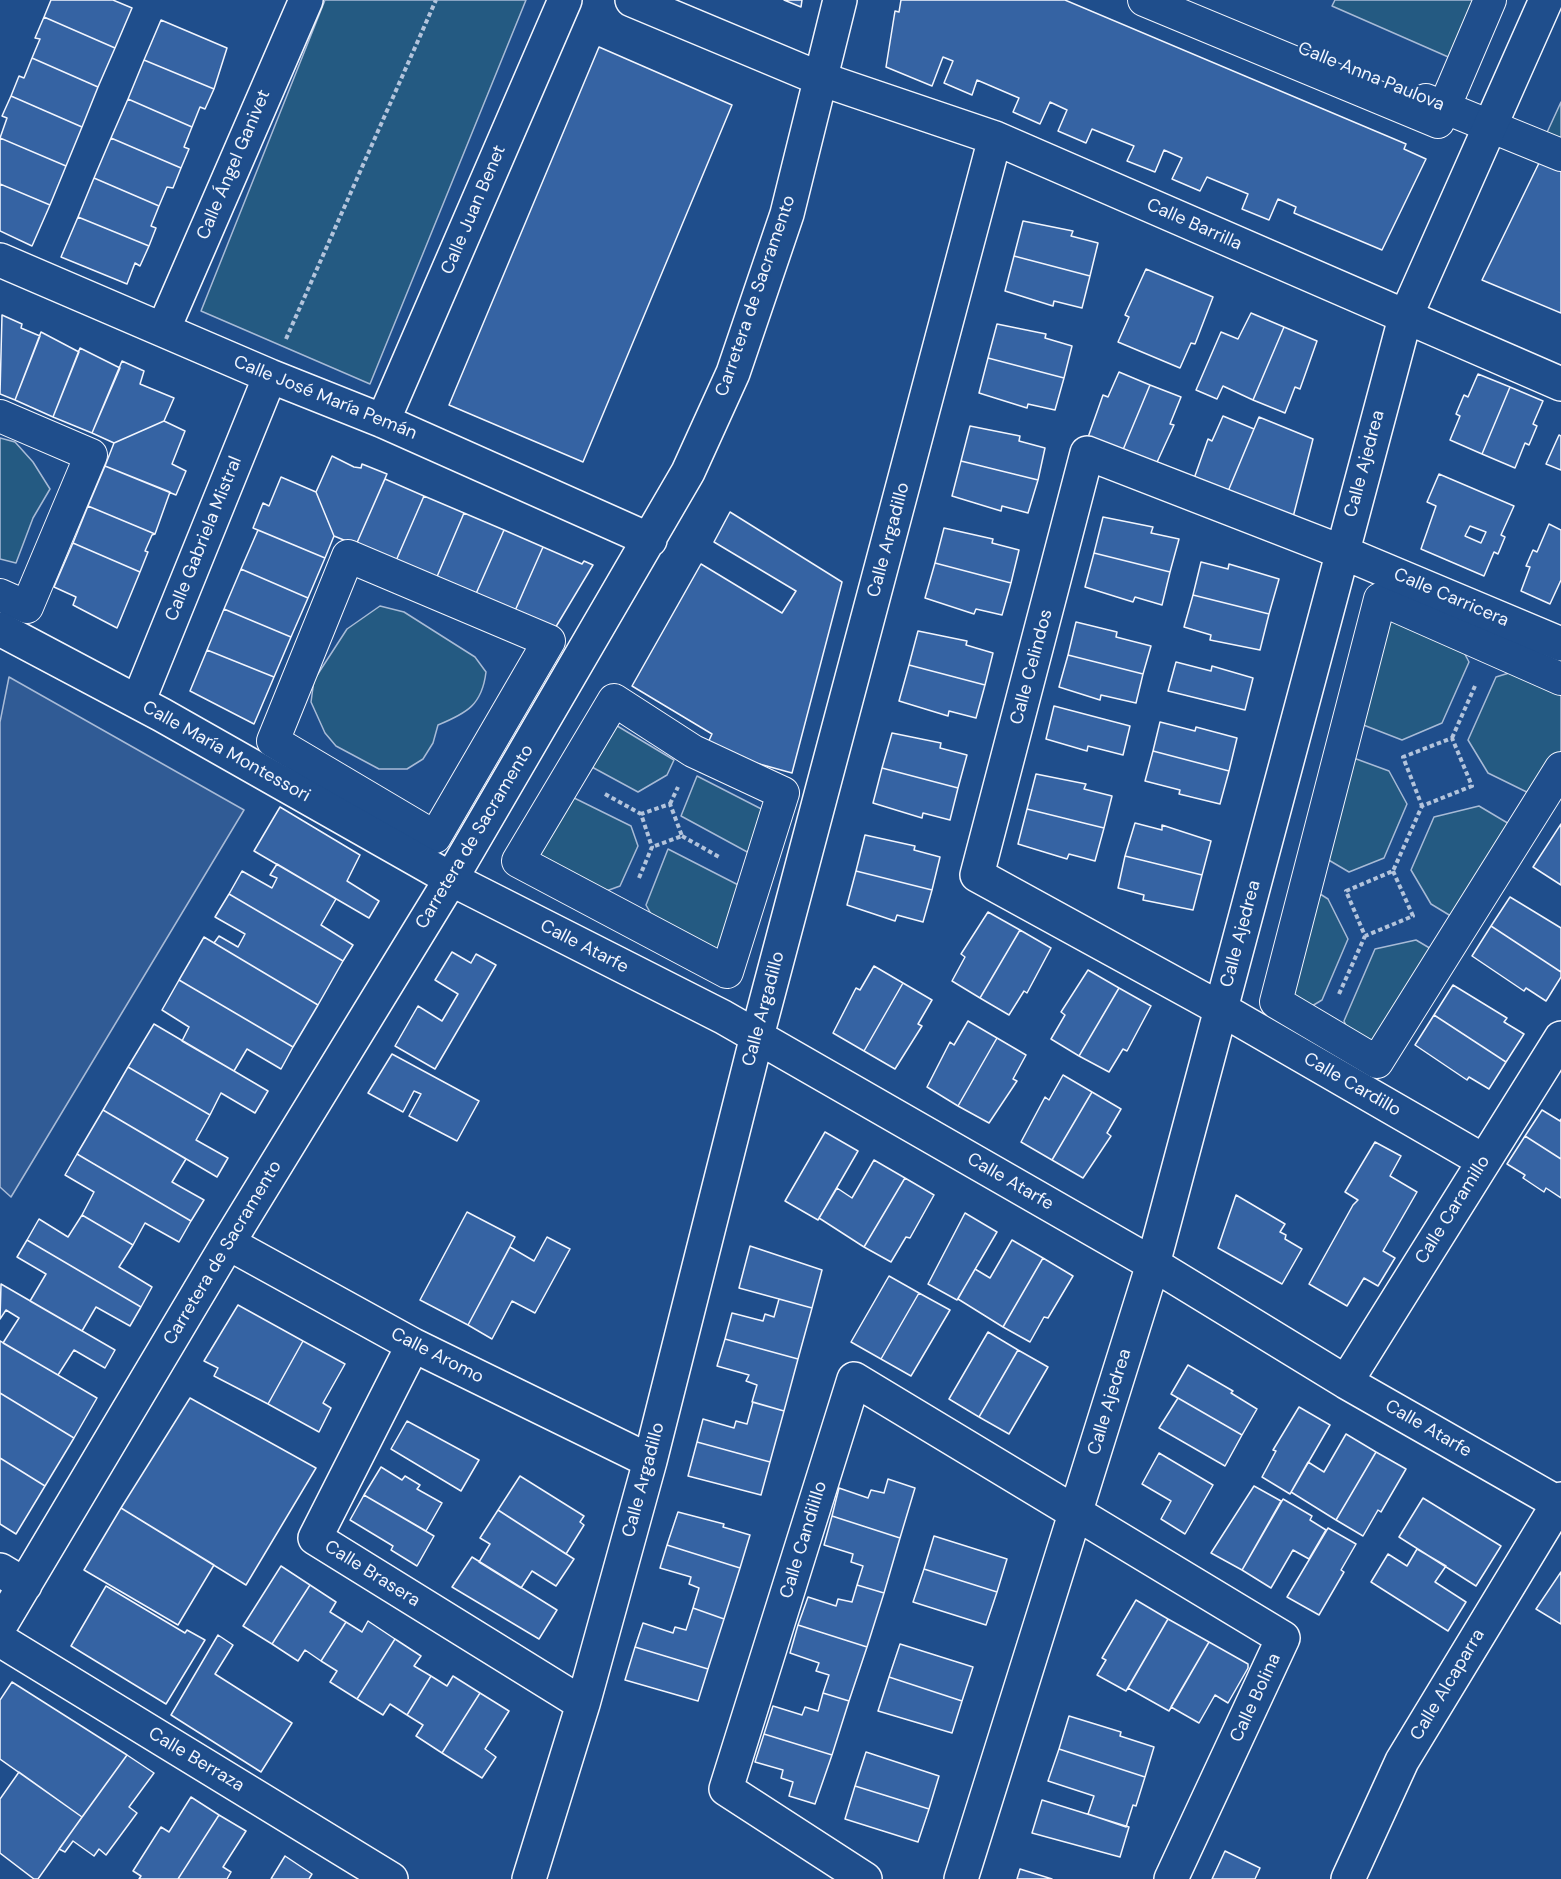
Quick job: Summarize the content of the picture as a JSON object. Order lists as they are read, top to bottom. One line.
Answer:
{"streets":{"street":["Calle Anna Paulova","Calle Ángel Ganivet","Calle Juan Benet","Calle Barrilla","Carretera de Sacramento","Calle José María Pemán","Calle Ajedrea","Calle Gabriela Mistral","Calle Argadillo","Calle Carricera","Calle Celindos","Calle María Montessori","Calle Atarfe","Calle Cardillo","Calle Caramillo","Calle Aromo","Calle Candilillo","Calle Brasera","Calle Alcaparra","Calle Bolina","Calle Berraza"]},"crossings":[["Calle Anna Paulova","Calle Ajedrea"],["Calle Ángel Ganivet","Calle José María Pemán"],["Calle Juan Benet","Calle José María Pemán"],["Calle Barrilla","Carretera de Sacramento"],["Calle Barrilla","Calle Ajedrea"],["Calle Barrilla","Calle Argadillo"],["Carretera de Sacramento","Calle José María Pemán"],["Carretera de Sacramento","Calle María Montessori"],["Carretera de Sacramento","Calle Atarfe"],["Carretera de Sacramento","Calle Aromo"],["Calle José María Pemán","Calle Gabriela Mistral"],["Calle Ajedrea","Calle Carricera"],["Calle Ajedrea","Calle Celindos"],["Calle Ajedrea","Calle Atarfe"],["Calle Ajedrea","Calle Cardillo"],["Calle Ajedrea","Calle Candilillo"],["Calle Ajedrea","Calle Bolina"],["Calle Gabriela Mistral","Calle María Montessori"],["Calle Argadillo","Calle Atarfe"],["Calle Argadillo","Calle Aromo"],["Calle Argadillo","Calle Brasera"],["Calle Carricera","Calle Celindos"],["Calle Celindos","Calle Cardillo"],["Calle María Montessori","Calle Atarfe"],["Calle Atarfe","Calle Caramillo"],["Calle Atarfe","Calle Alcaparra"],["Calle Cardillo","Calle Caramillo"],["Calle Aromo","Calle Brasera"],["Calle Candilillo","Calle Bolina"]]}
